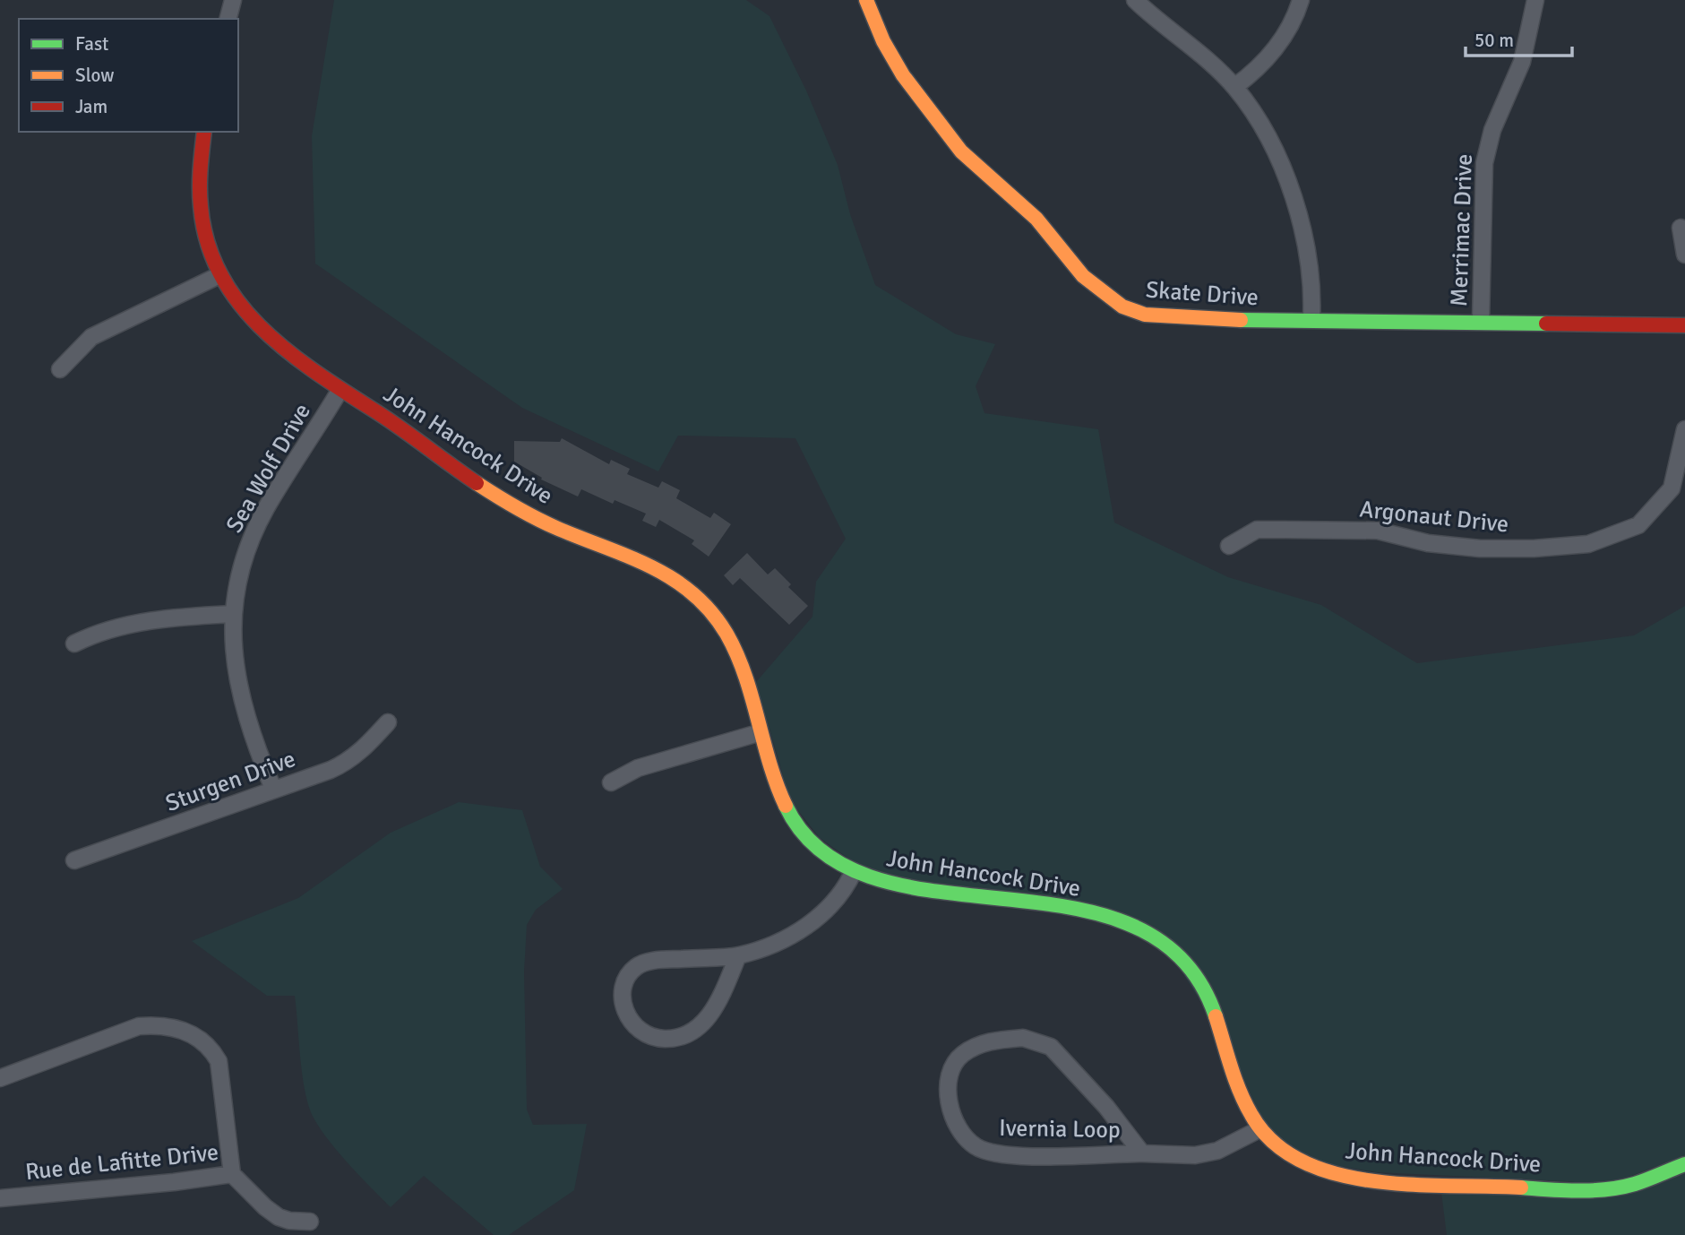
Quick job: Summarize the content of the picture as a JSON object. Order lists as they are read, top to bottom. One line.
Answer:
{"streets":{"street":["Merrimac Drive","Skate Drive","John Hancock Drive","Sea Wolf Drive","Argonaut Drive","Sturgen Drive","Ivernia Loop","Rue de Lafitte Drive"]},"crossings":[["Merrimac Drive","Skate Drive"],["John Hancock Drive","Sea Wolf Drive"],["John Hancock Drive","Ivernia Loop"],["Sea Wolf Drive","Sturgen Drive"]],"legend":["Fast","Slow","Jam"],"scale_bar":"50 m"}
